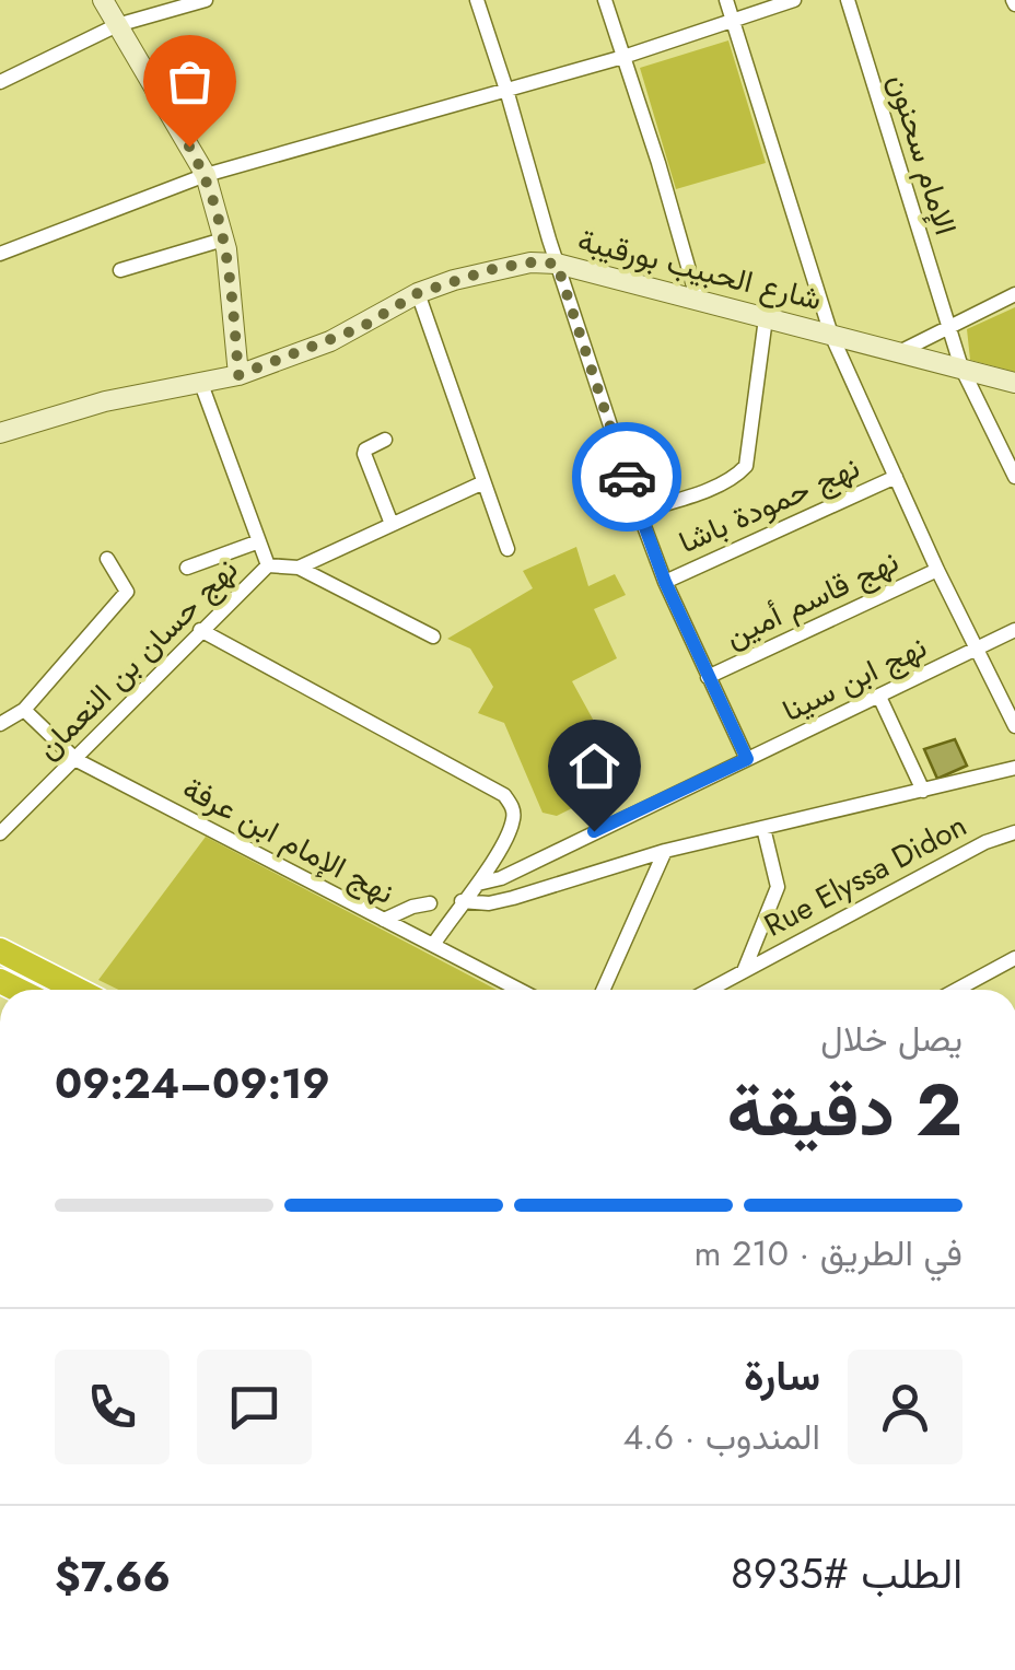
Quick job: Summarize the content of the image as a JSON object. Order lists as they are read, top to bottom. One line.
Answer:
{"streets":{"street":["الإمام سحنون","شارع الحبيب بورقيبة","نهج حمودة باشا","نهج قاسم أمين","نهج حسان بن النعمان","نهج ابن سينا","نهج الإمام ابن عرفة","Rue Elyssa Didon"]},"crossings":[["الإمام سحنون","شارع الحبيب بورقيبة"],["شارع الحبيب بورقيبة","نهج حسان بن النعمان"],["نهج حسان بن النعمان","نهج الإمام ابن عرفة"]],"page":{"heading":["2 دقيقة","يصل خلال","09:19–09:24"],"panel":["سارة","المندوب · 4.6","الطلب #8935","$7.66"],"bar":"في الطريق · 210 m"}}
